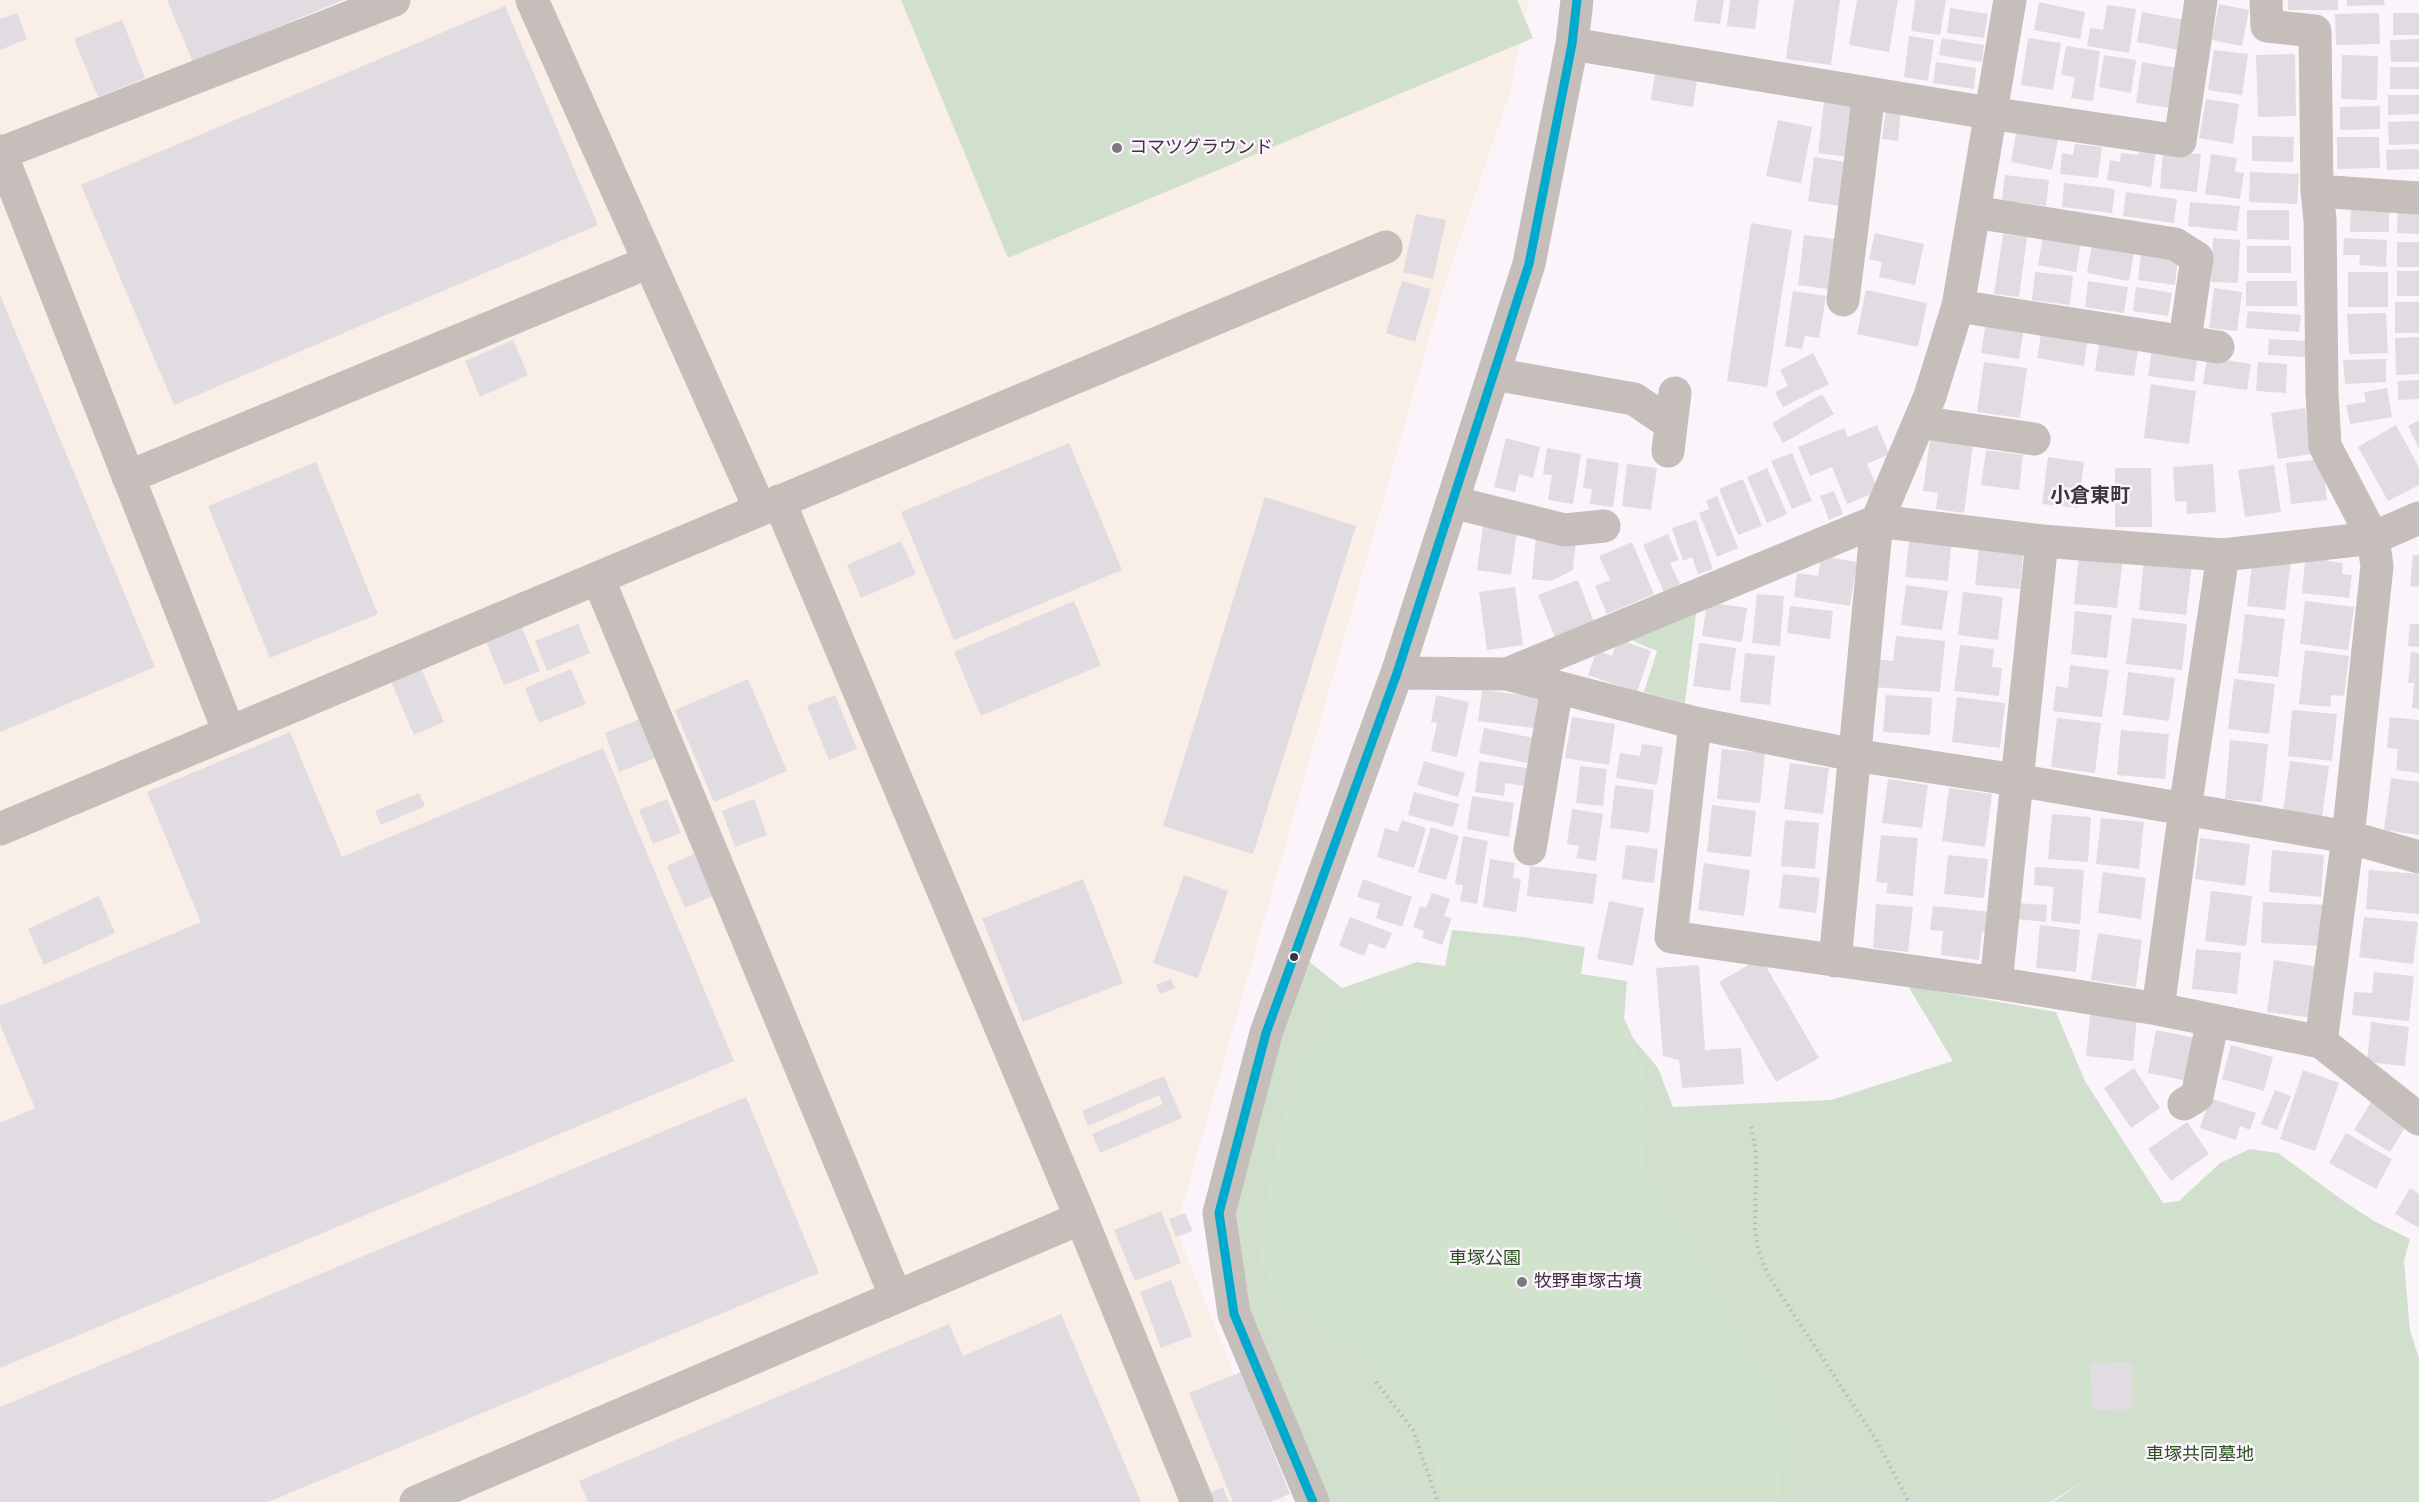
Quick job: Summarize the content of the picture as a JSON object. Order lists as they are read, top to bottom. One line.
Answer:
{"districts":["小倉東町"],"parks":["車塚公園","車塚共同墓地"],"places":["コマツグラウンド","牧野車塚古墳"]}
